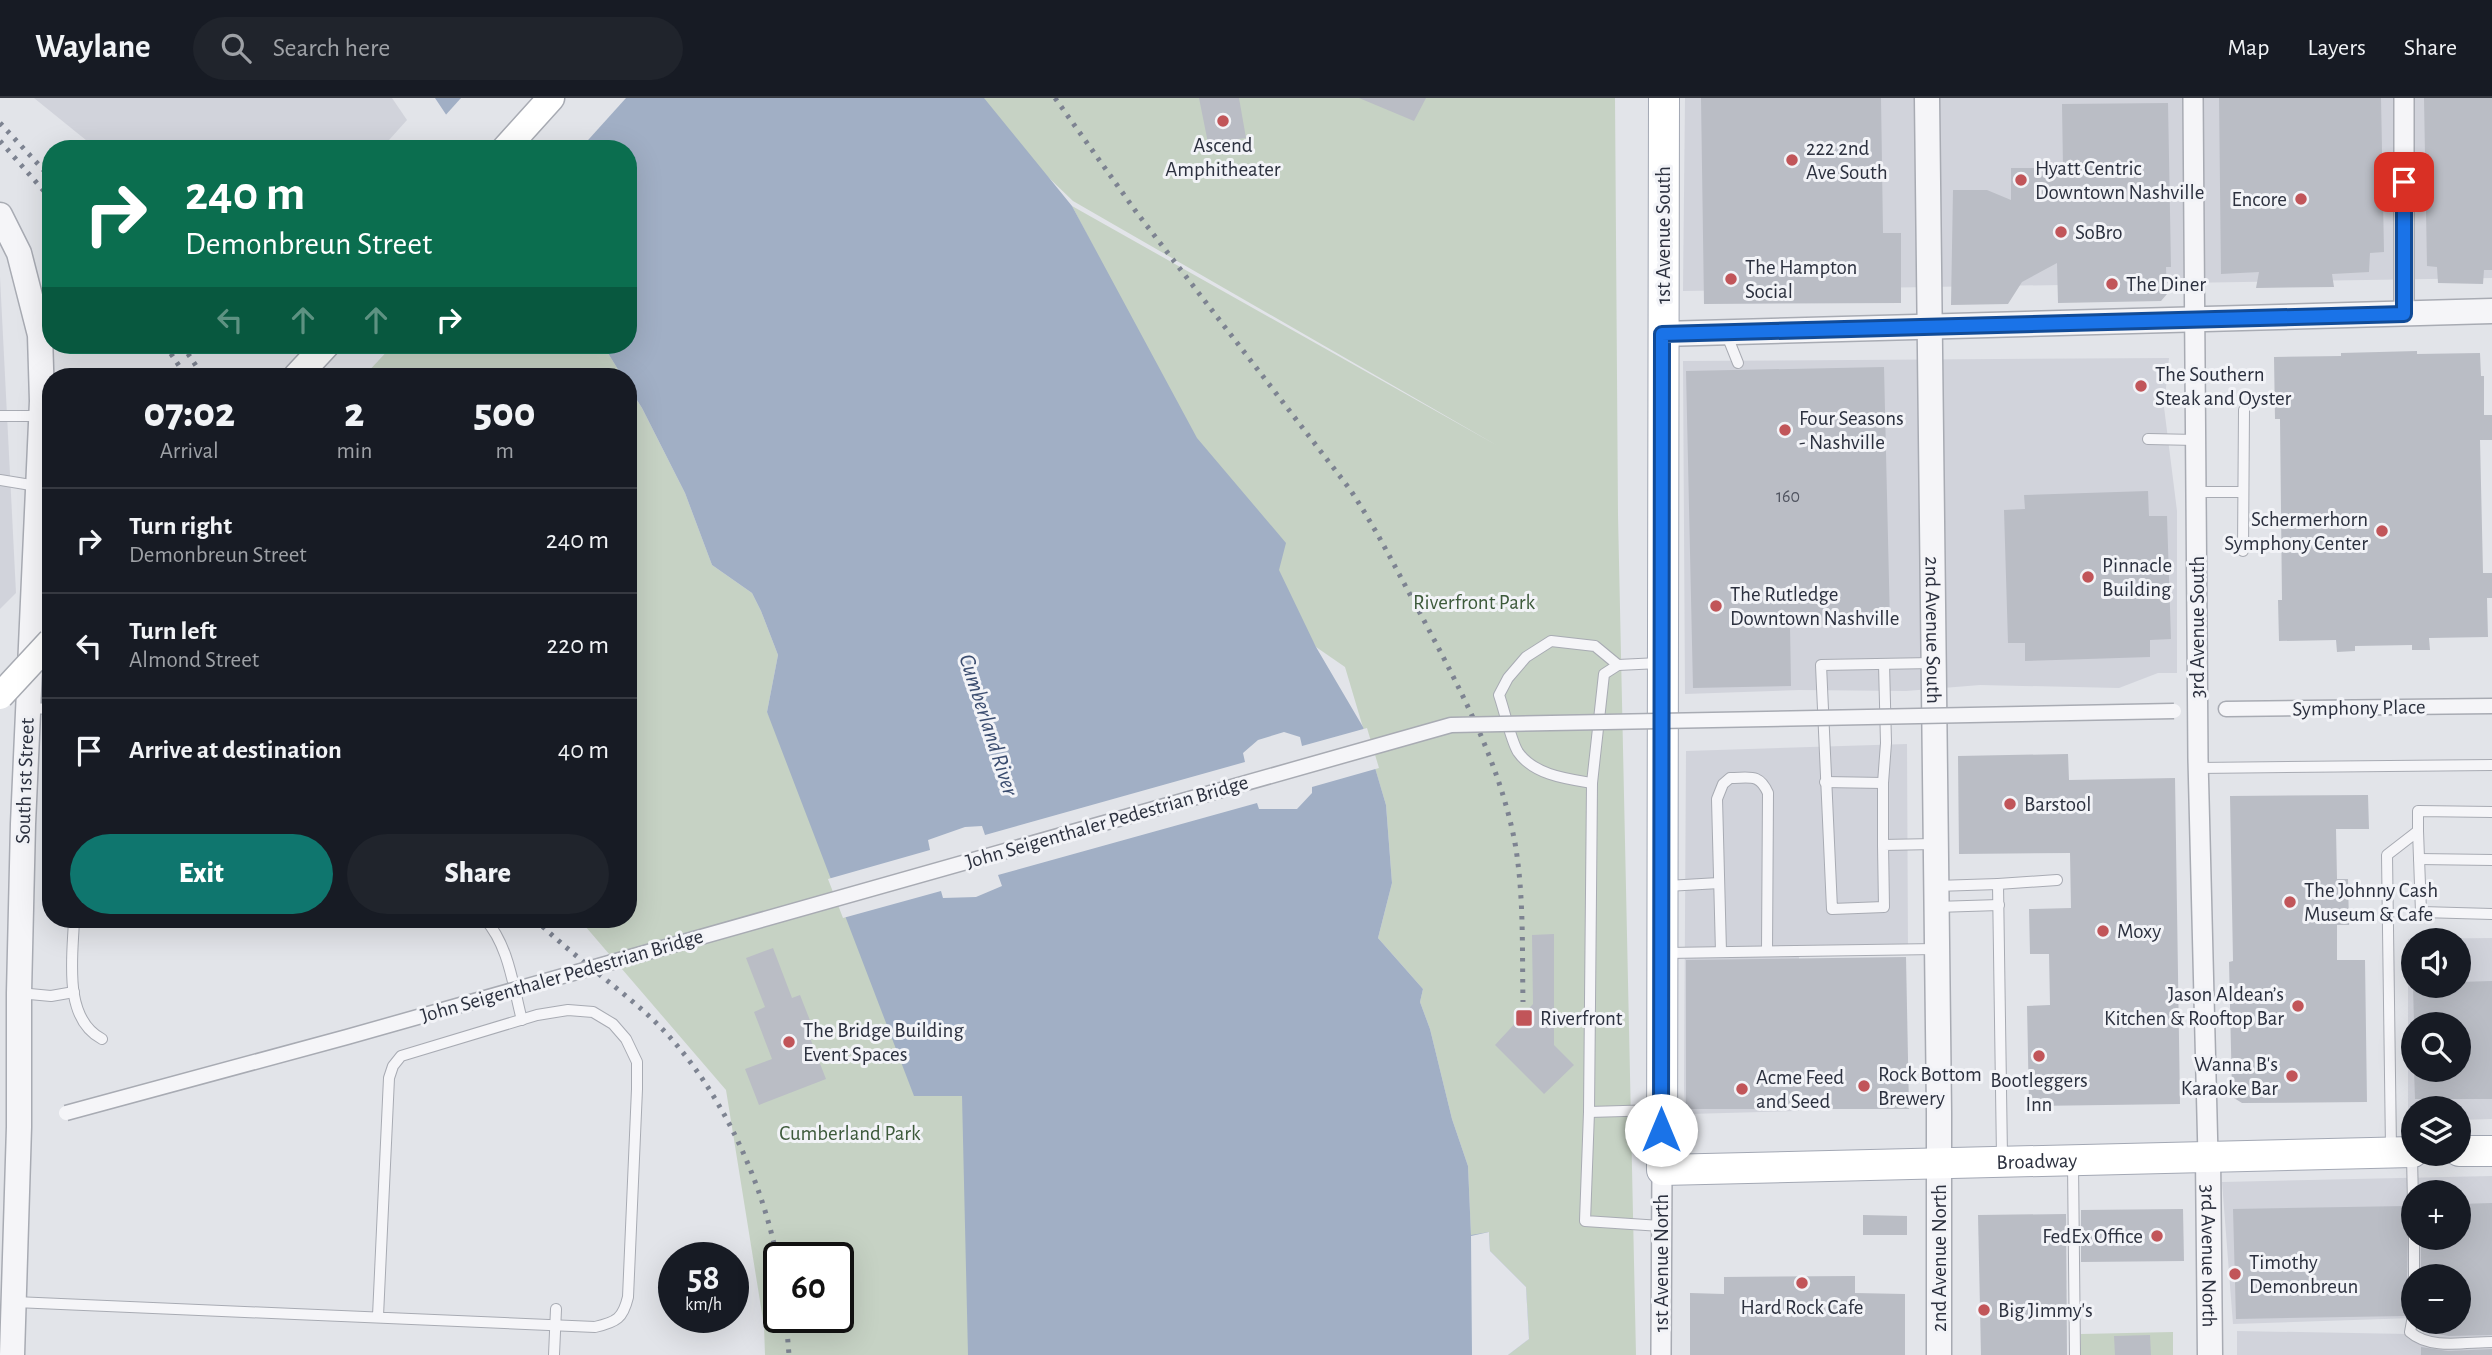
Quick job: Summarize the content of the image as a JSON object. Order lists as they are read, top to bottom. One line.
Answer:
{"streets":{"main road":["1st Avenue South","Broadway"],"street":["3rd Avenue South","2nd Avenue South","Symphony Place","South 1st Street","John Seigenthaler Pedestrian Bridge","3rd Avenue North","2nd Avenue North","1st Avenue North"]},"crossings":[["1st Avenue South","Broadway"],["1st Avenue South","1st Avenue North"],["3rd Avenue South","Broadway"],["3rd Avenue South","3rd Avenue North"],["2nd Avenue South","Broadway"],["2nd Avenue South","2nd Avenue North"],["Broadway","3rd Avenue North"],["Broadway","2nd Avenue North"],["Broadway","1st Avenue North"]],"water":["Cumberland River"],"parks":["Riverfront Park","Cumberland Park"],"places":{"other":["Ascend Amphitheater","222 2nd Ave South","Hyatt Centric Downtown Nashville","Encore","SoBro","The Hampton Social","The Diner","The Southern Steak and Oyster","Four Seasons - Nashville","Schermerhorn Symphony Center","Pinnacle Building","The Rutledge Downtown Nashville","Barstool","The Johnny Cash Museum & Cafe","Moxy","Jason Aldean’s Kitchen & Rooftop Bar","The Bridge Building Event Spaces","Bootleggers Inn","Wanna B's Karaoke Bar","Rock Bottom Brewery","Acme Feed and Seed","FedEx Office","Timothy Demonbreun","Hard Rock Cafe","Big Jimmy's"],"transit":["Riverfront"]},"house_numbers":["160"],"page":{"header":"Waylane","search":"Search here","nav":["Map","Layers","Share"],"turn":["240 m","Demonbreun Street"],"eta":["07:02","Arrival","2","min","500","m"],"list":[{"name":"Turn right","note":"Demonbreun Street","value":"240 m"},{"name":"Turn left","note":"Almond Street","value":"220 m"},{"name":"Arrive at destination","value":"40 m"}],"buttons":["Exit","Share"],"map_buttons":["+","−"],"speed":"58 km/h","limit":"60"}}
